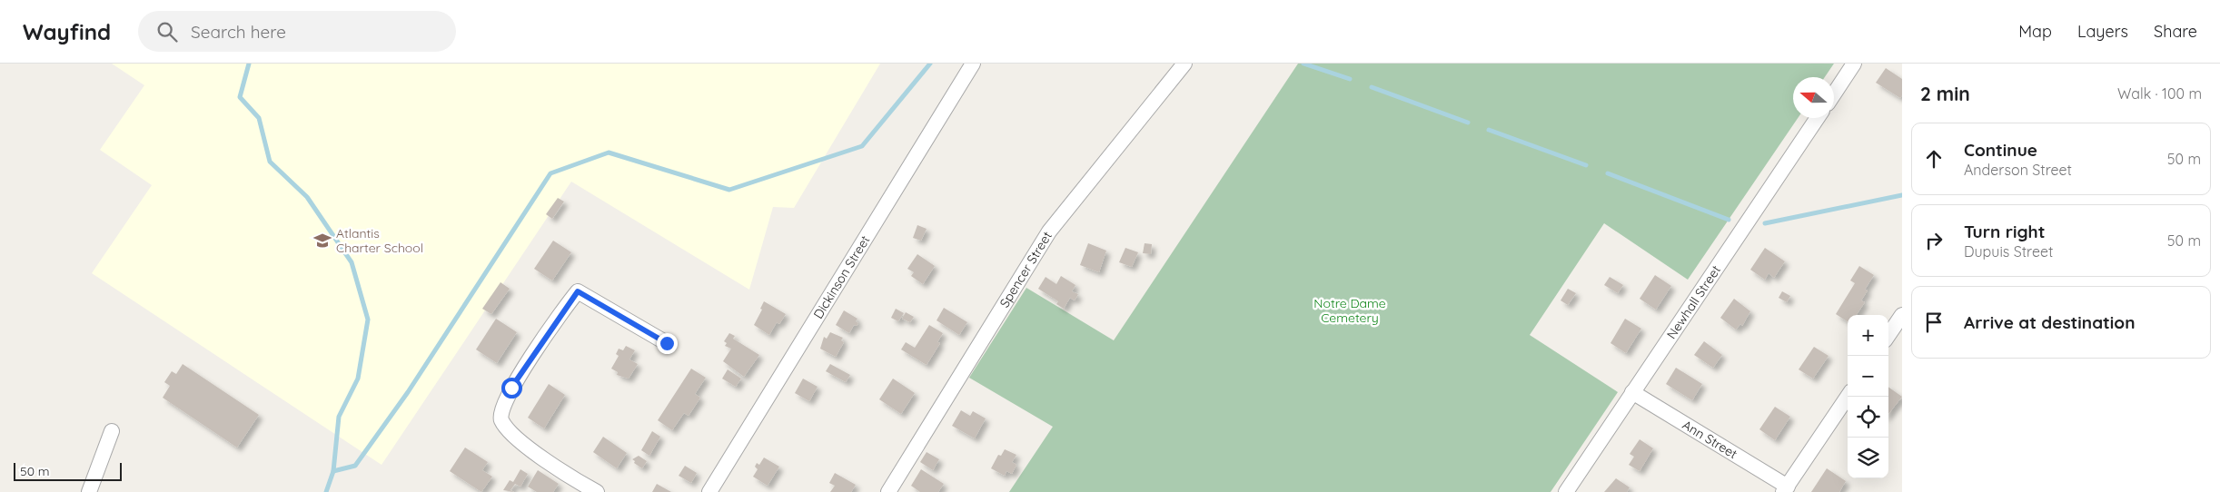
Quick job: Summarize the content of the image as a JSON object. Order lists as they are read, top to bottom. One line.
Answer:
{"streets":{"street":["Spencer Street","Dickinson Street","Newhall Street","Ann Street"]},"crossings":[["Newhall Street","Ann Street"]],"parks":["Notre Dame Cemetery"],"places":{"school or university":["Atlantis Charter School"]},"scale_bar":"50 m","north":"left","page":{"header":"Wayfind","search":"Search here","nav":["Map","Layers","Share"],"heading":["2 min","Walk · 100 m"],"list":[["Continue","Anderson Street","50 m"],["Turn right","Dupuis Street","50 m"],"Arrive at destination"],"map_buttons":["+","−"],"scale":"50 m"}}
